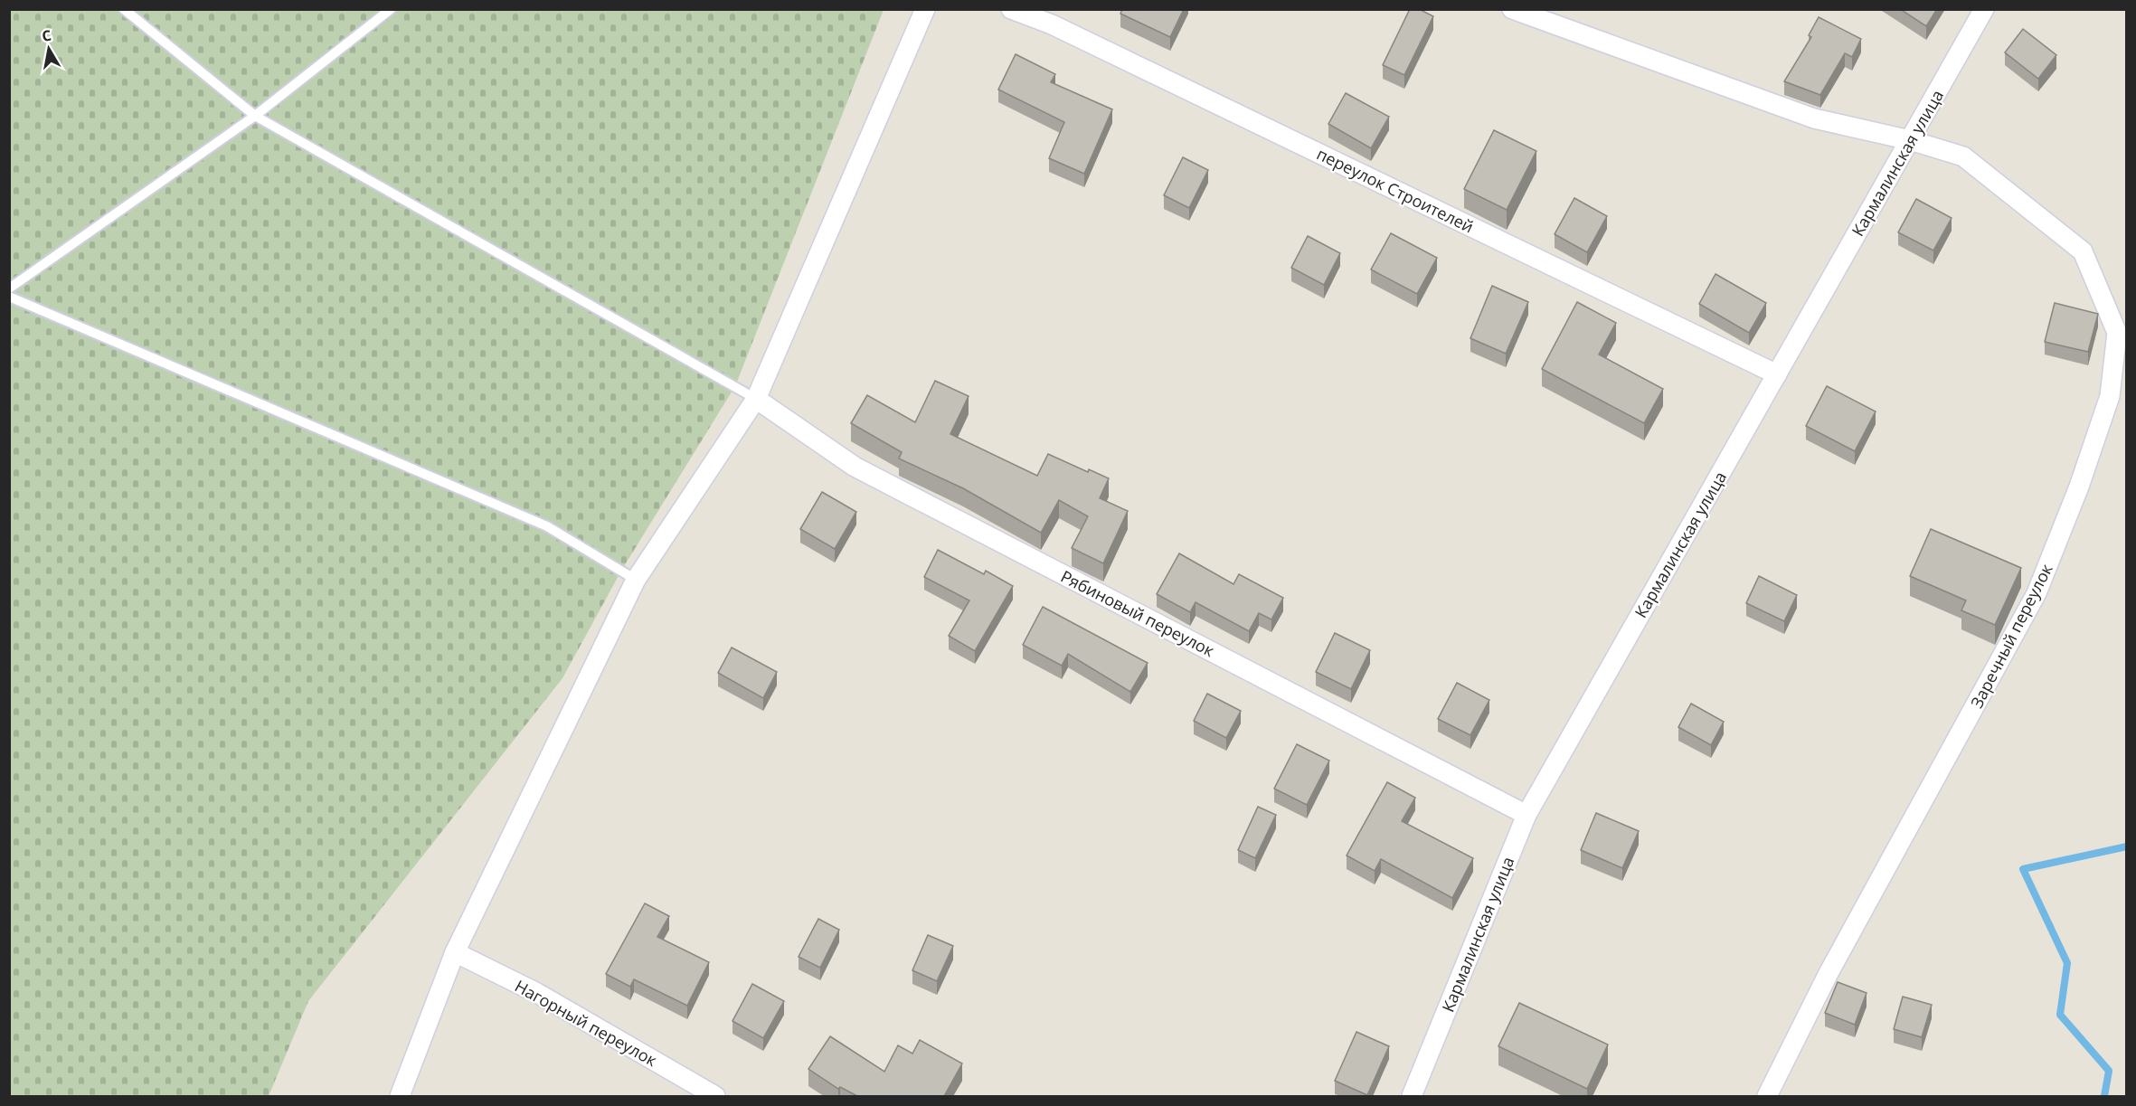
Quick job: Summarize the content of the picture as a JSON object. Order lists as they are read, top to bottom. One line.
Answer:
{"streets":{"street":["Кармалинская улица","переулок Строителей","Рябиновый переулок","Заречный переулок","Нагорный переулок"]},"crossings":[["Кармалинская улица","переулок Строителей"],["Кармалинская улица","Рябиновый переулок"],["Кармалинская улица","Заречный переулок"]],"north":"top"}
